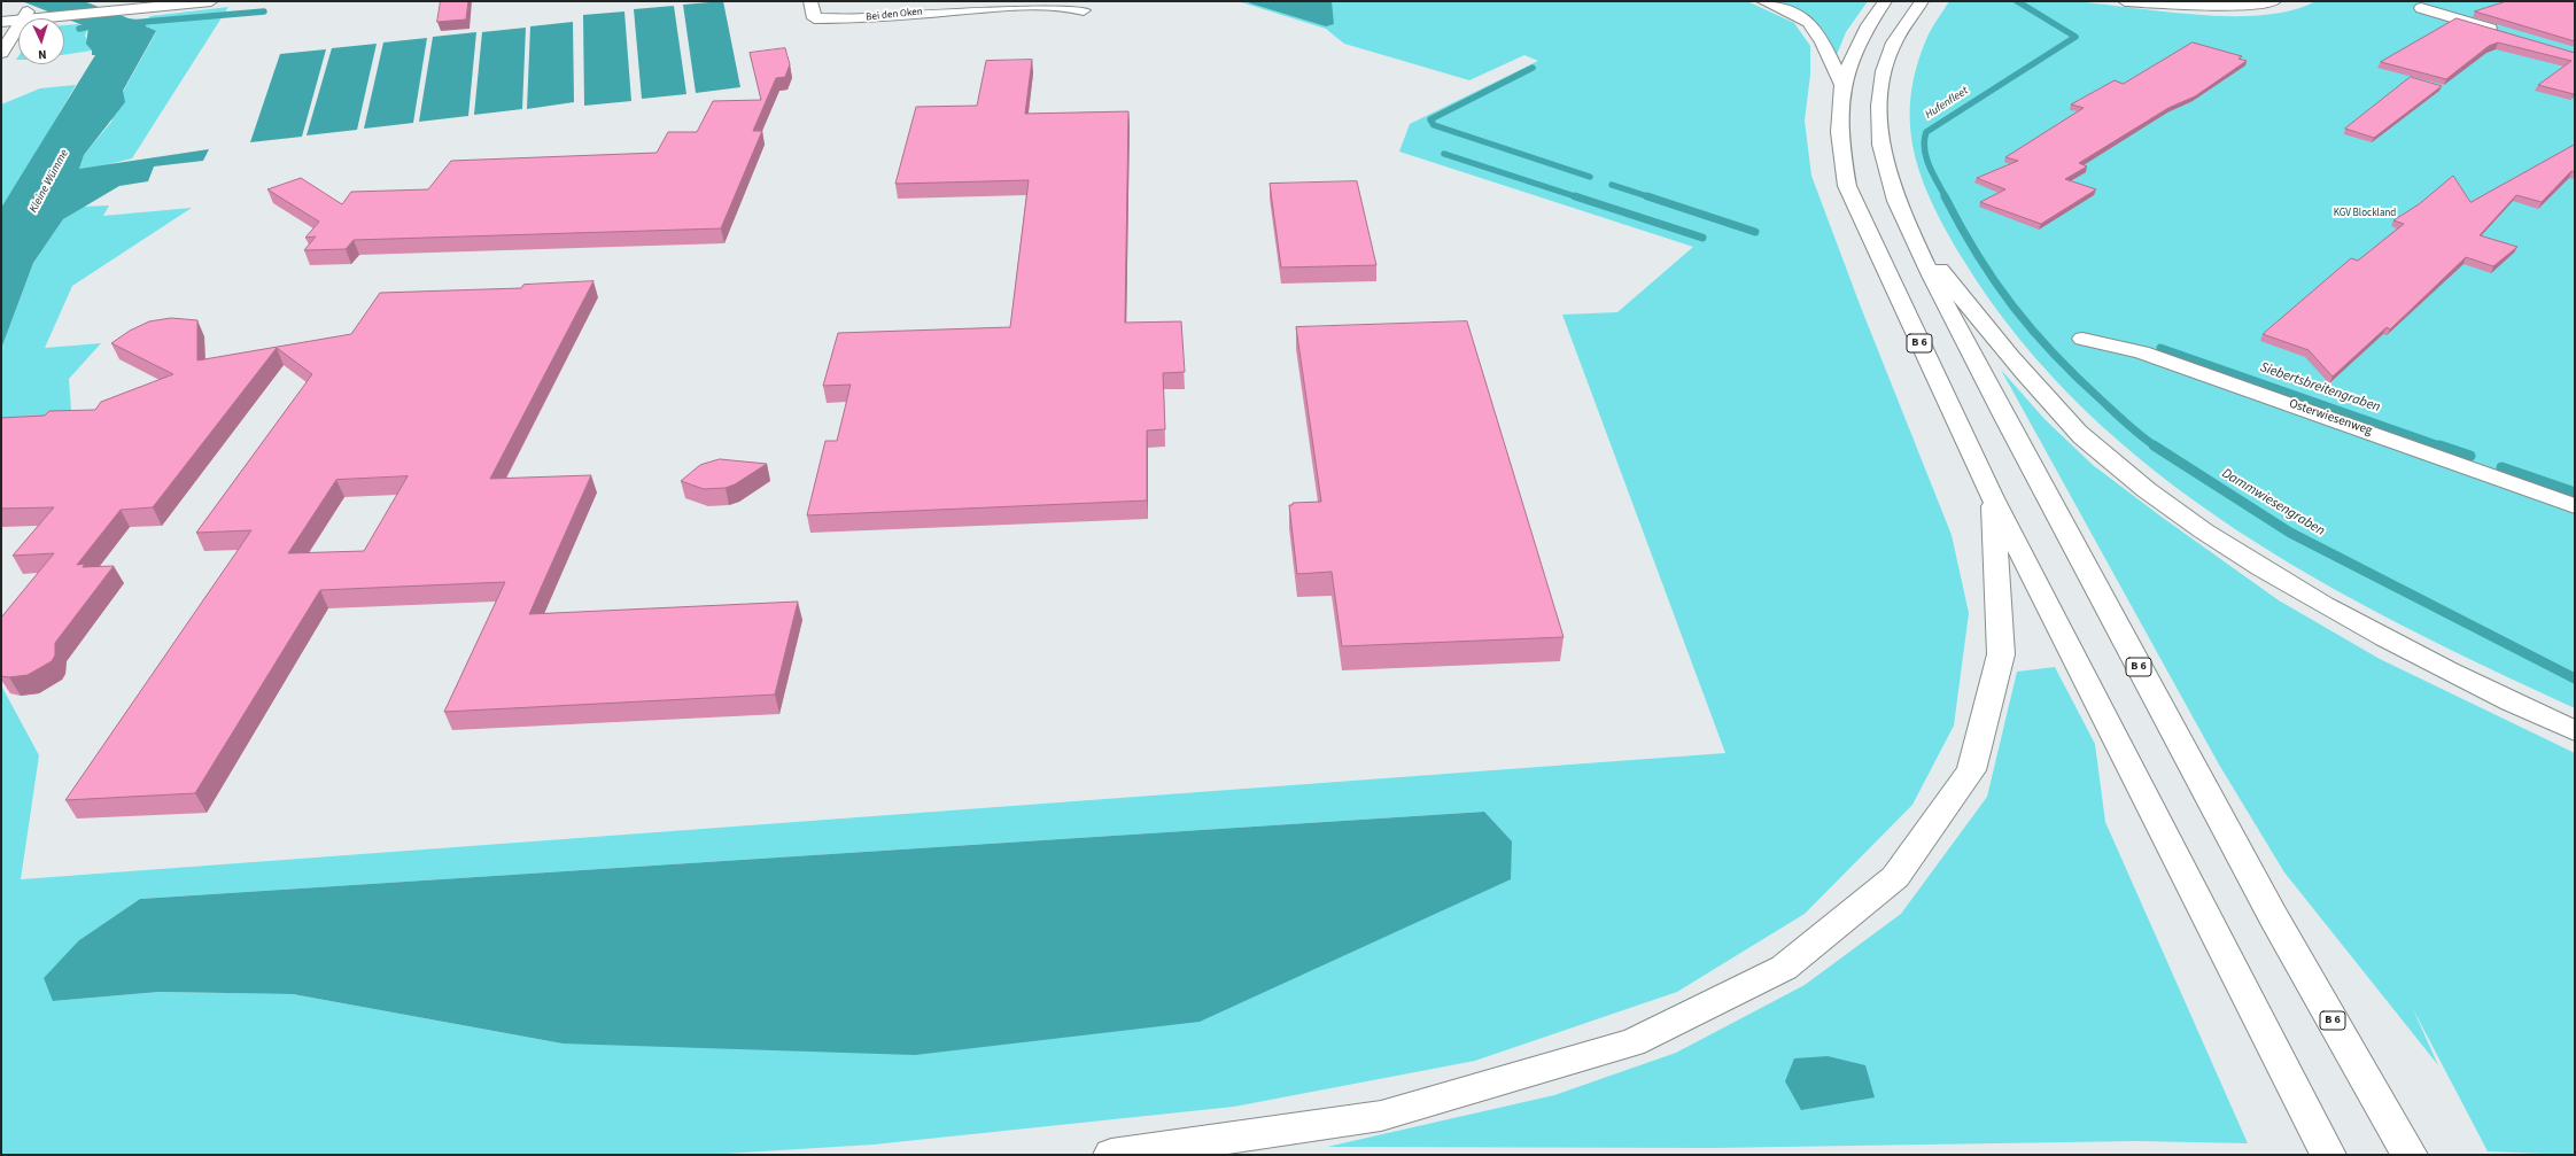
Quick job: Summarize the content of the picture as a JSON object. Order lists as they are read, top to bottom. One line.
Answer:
{"streets":{"main road":["Bei den Oken","B 6","Osterwiesenweg"]},"water":["Hufenfleet","Kleine Wümme","Siebertsbreitengraben","Dammwiesengraben"],"parks":["KGV Blockland"],"north":"bottom"}
